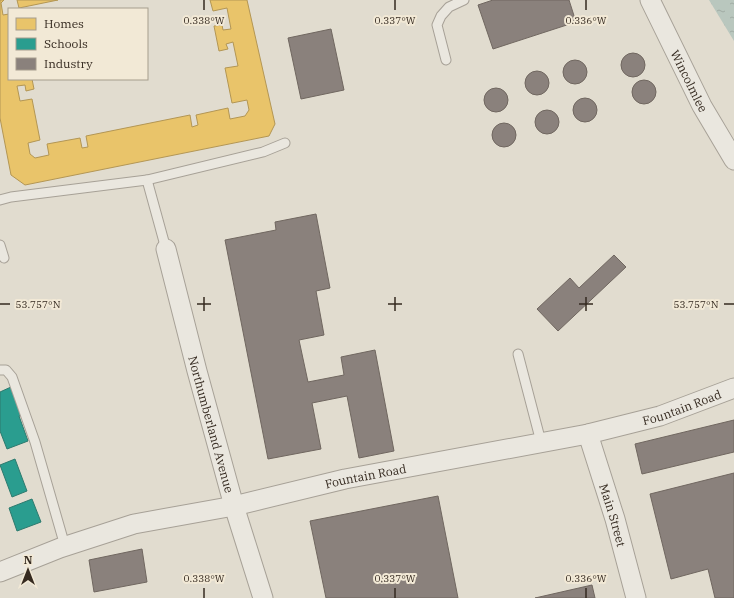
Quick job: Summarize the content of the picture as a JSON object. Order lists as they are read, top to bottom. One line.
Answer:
{"streets":{"street":["Wincolmlee","Fountain Road","Northumberland Avenue","Main Street"]},"crossings":[["Fountain Road","Northumberland Avenue"],["Fountain Road","Main Street"]],"legend":["Homes","Schools","Industry"],"north":"top","coordinates":["0.338°W","0.337°W","0.336°W","53.757°N"]}
